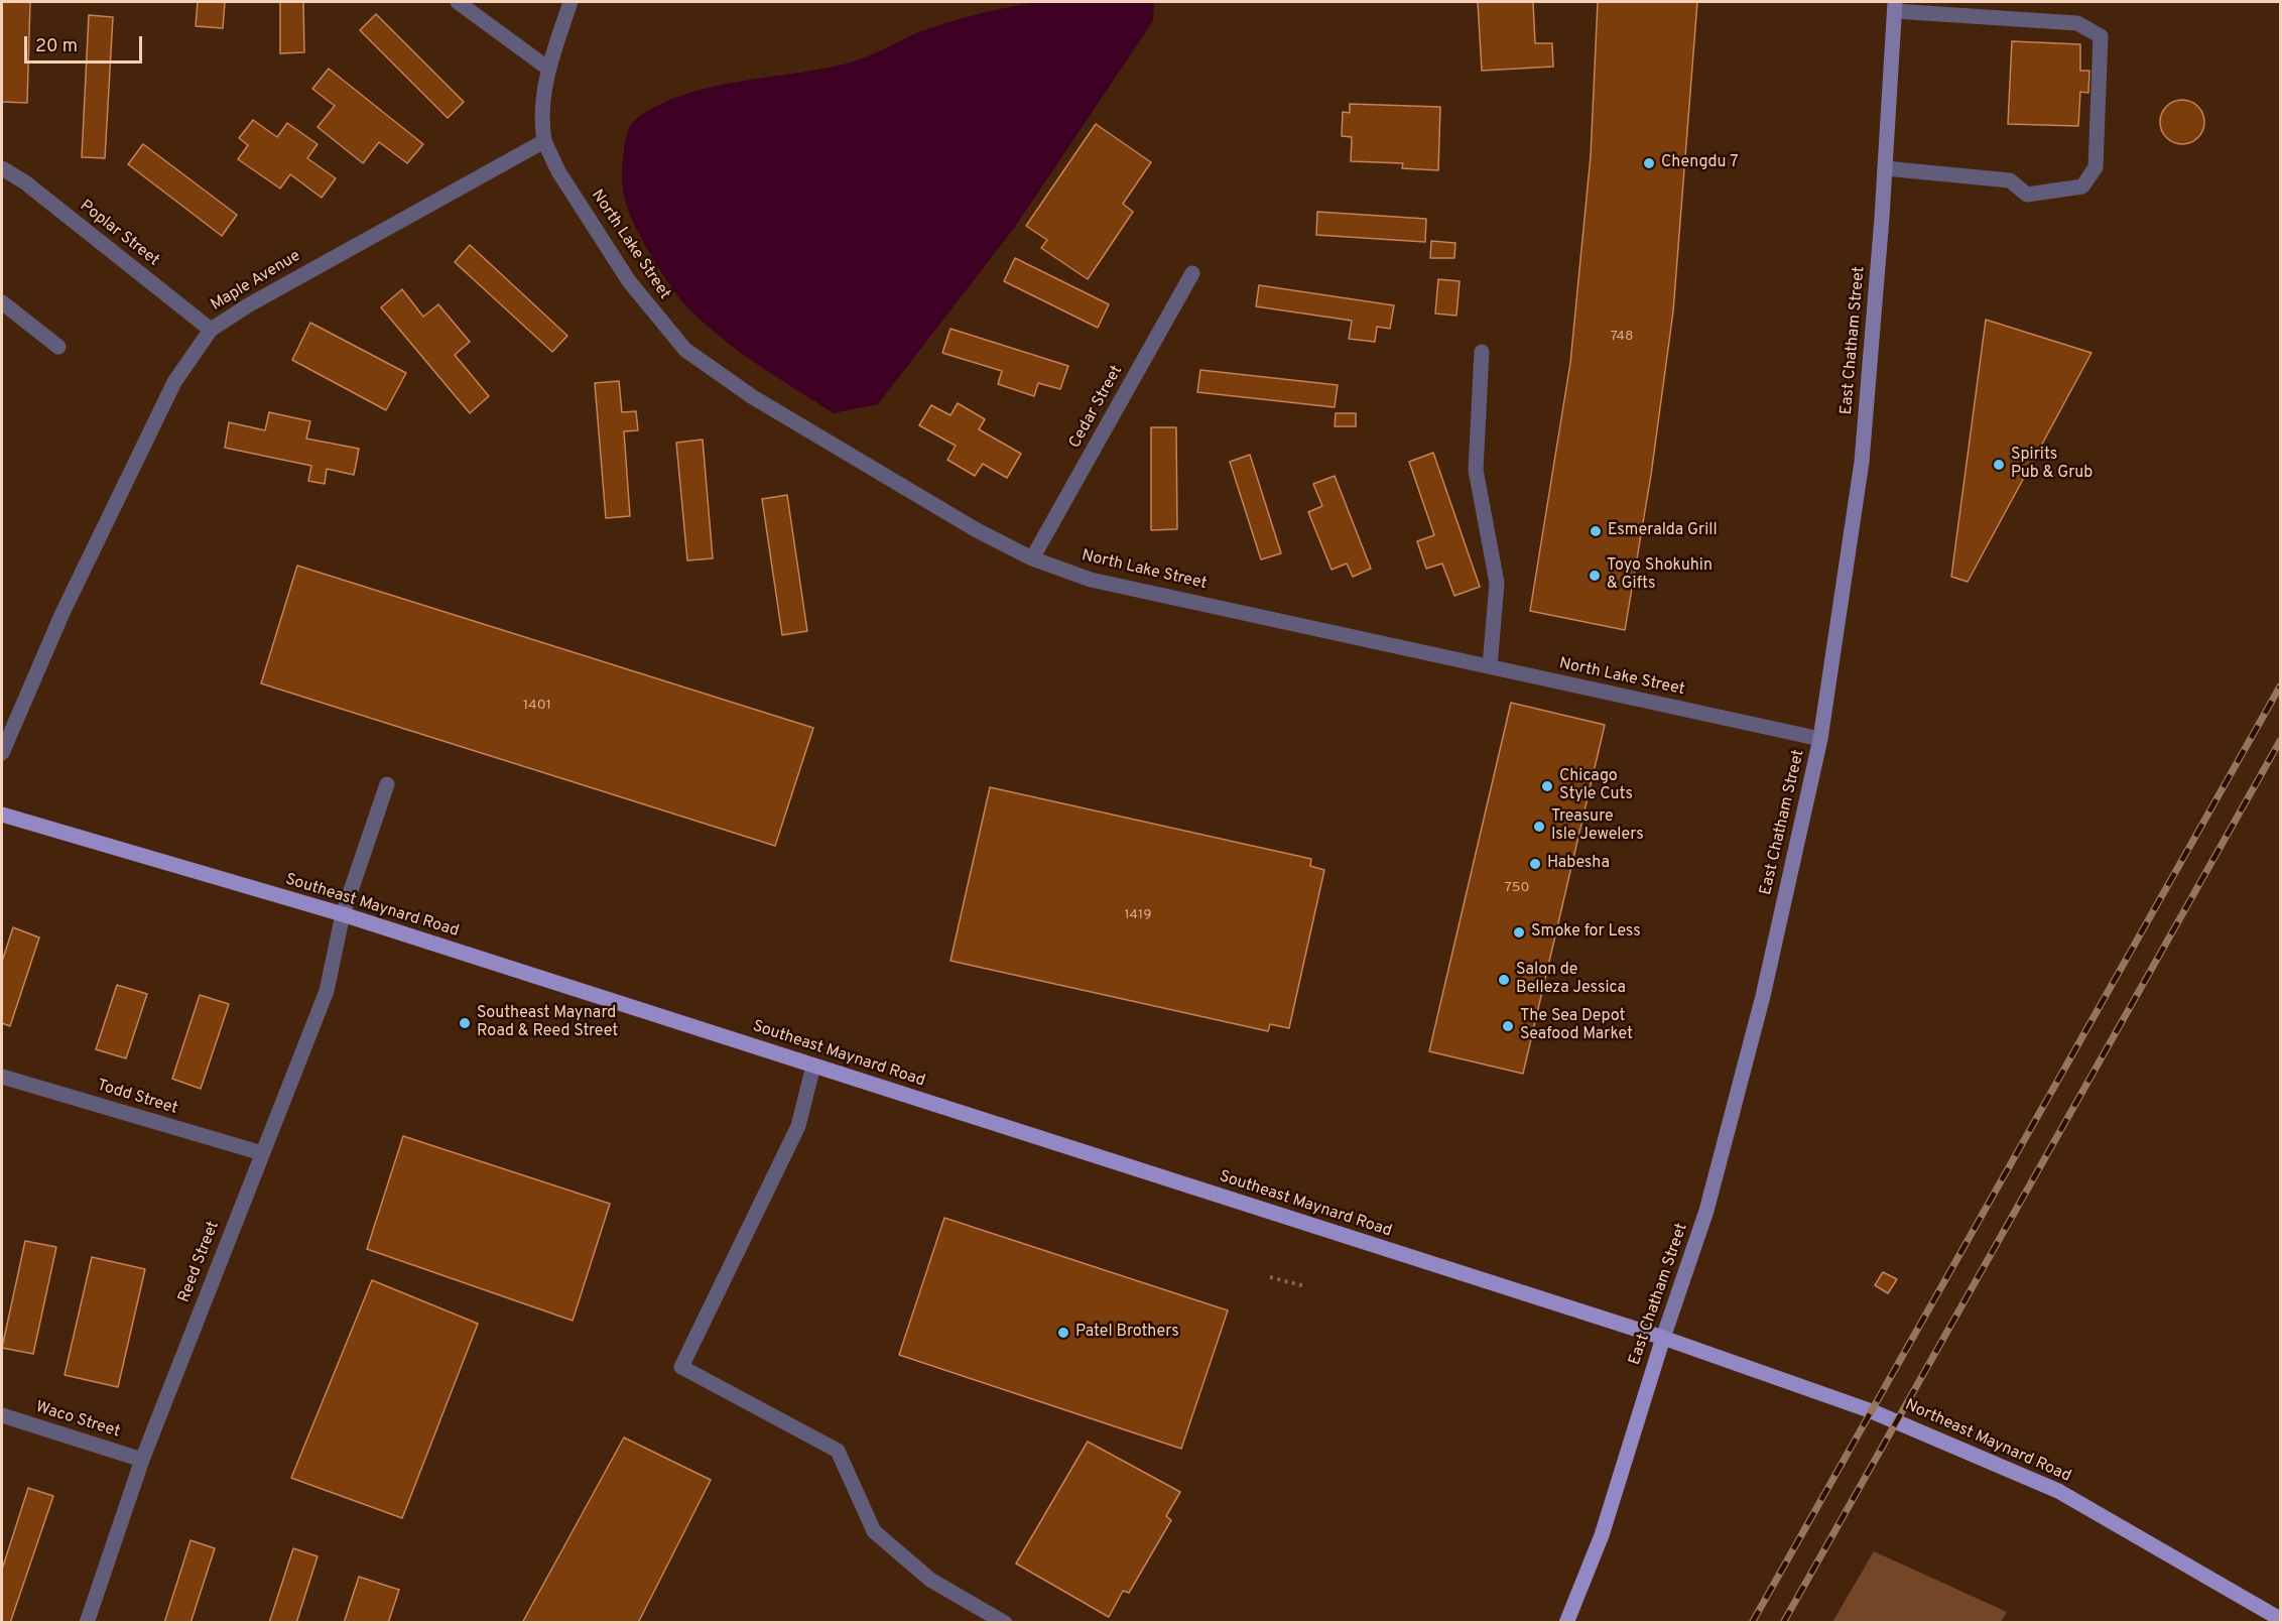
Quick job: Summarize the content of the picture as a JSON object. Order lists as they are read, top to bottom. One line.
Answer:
{"streets":{"main road":["East Chatham Street","Southeast Maynard Road","Northeast Maynard Road"],"street":["Poplar Street","North Lake Street","Maple Avenue","Cedar Street","Todd Street","Reed Street","Waco Street"]},"crossings":[["Poplar Street","Maple Avenue"],["North Lake Street","Maple Avenue"],["North Lake Street","East Chatham Street"],["North Lake Street","Cedar Street"],["East Chatham Street","Southeast Maynard Road"],["East Chatham Street","Northeast Maynard Road"],["Southeast Maynard Road","Reed Street"],["Southeast Maynard Road","Northeast Maynard Road"],["Todd Street","Reed Street"],["Reed Street","Waco Street"]],"places":["Chengdu 7","Spirits Pub & Grub","Esmeralda Grill","Toyo Shokuhin & Gifts","Chicago Style Cuts","Treasure Isle Jewelers","Habesha","Smoke for Less","Salon de Belleza Jessica","Southeast Maynard Road & Reed Street","The Sea Depot Seafood Market","Patel Brothers"],"house_numbers":["748","1401","750","1419"],"scale_bar":"20 m"}
